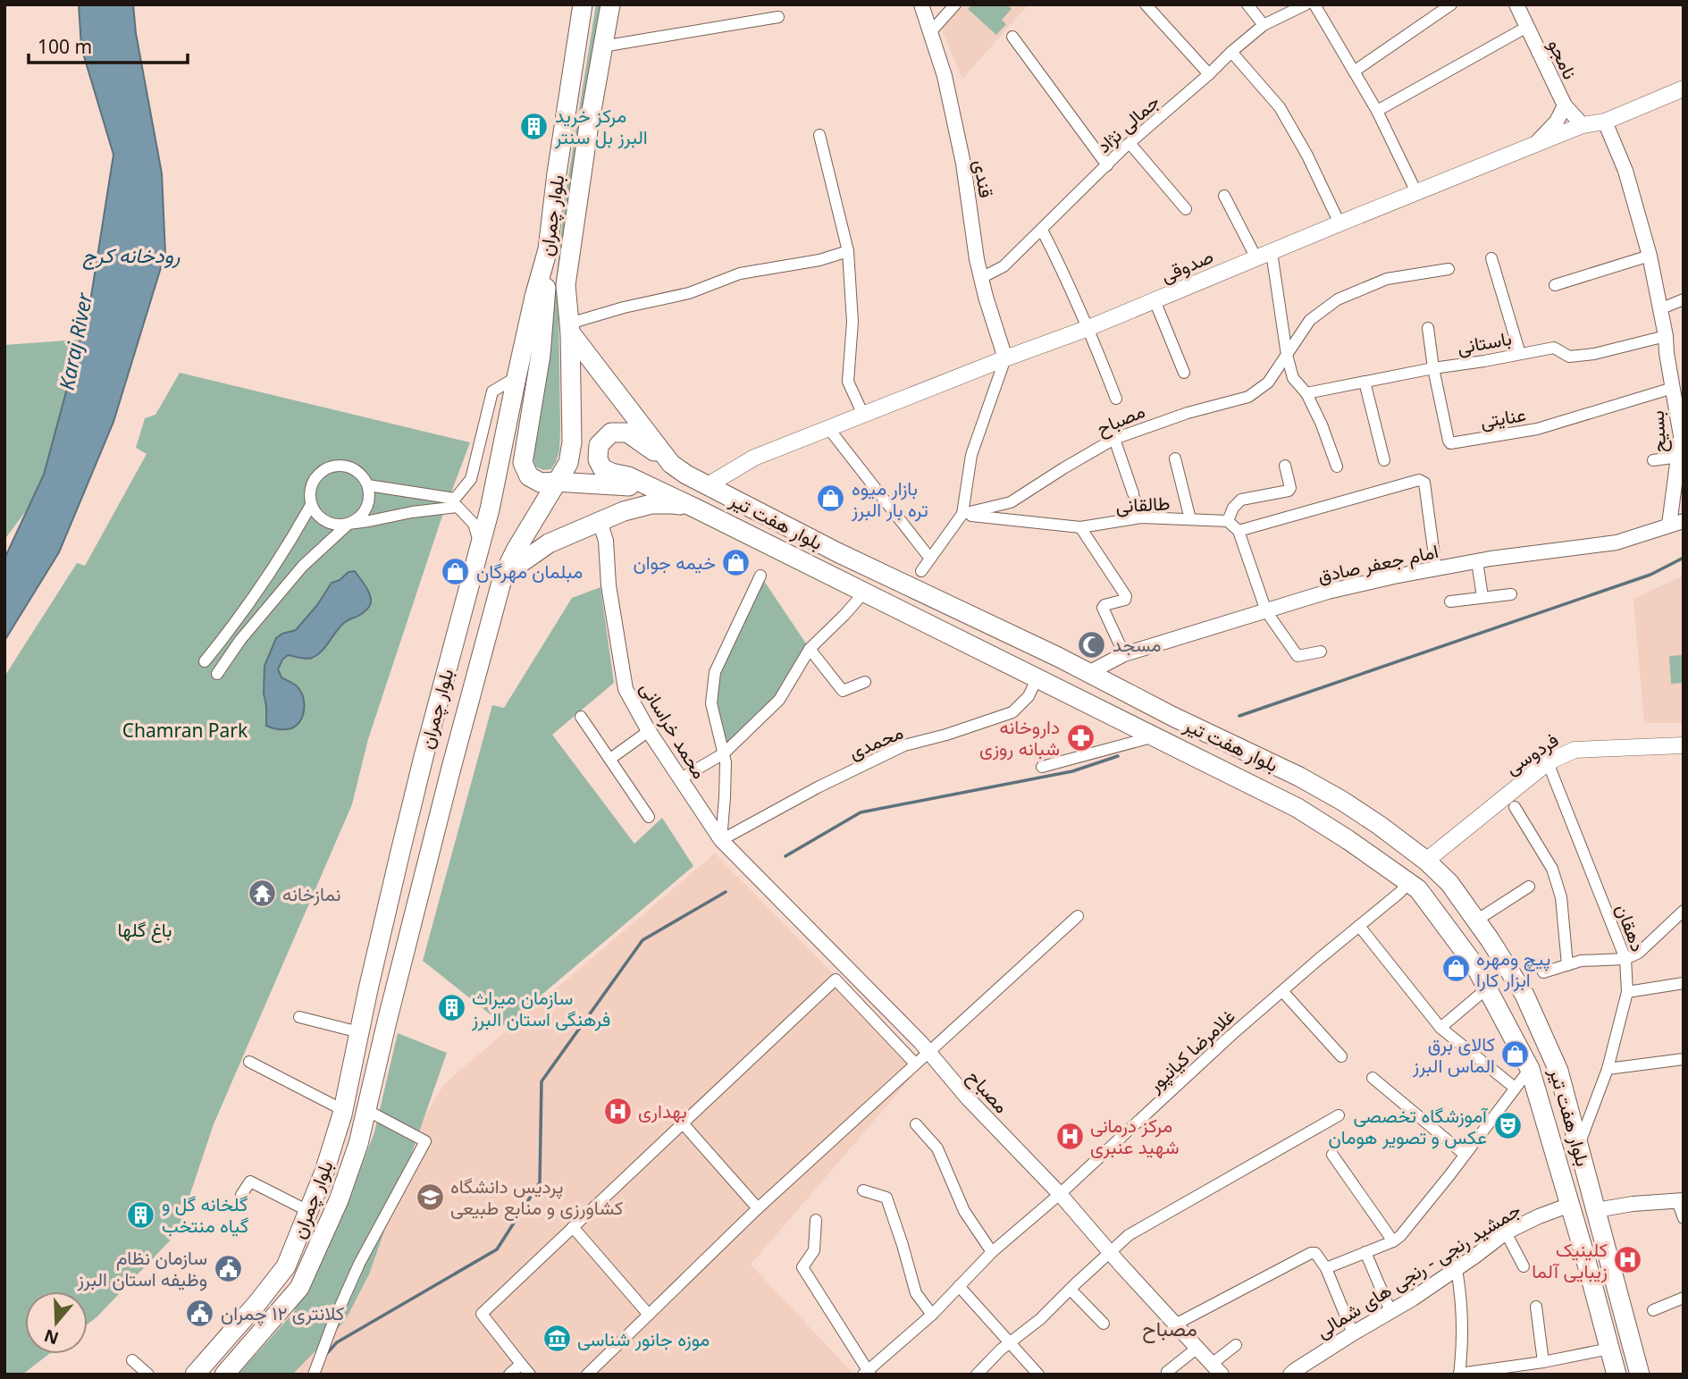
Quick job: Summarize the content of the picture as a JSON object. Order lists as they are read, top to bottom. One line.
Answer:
{"streets":{"main road":["بلوار چمران","صدوقی","بلوار هفت تیر","فردوسی"],"street":["نامجو","جمالی نژاد","قندی","باستانی","عنایتی","مصباح","بسیح","طالقانی","امام جعفر صادق","محمد خراسانی","محمدی","دهقان","غلامرضا کیانپور","جمشید رنجی - رنجی های شمالی"]},"crossings":[["نامجو","صدوقی"],["جمالی نژاد","قندی"],["قندی","صدوقی"],["بلوار چمران","بلوار هفت تیر"],["صدوقی","بسیح"],["صدوقی","بلوار هفت تیر"],["باستانی","عنایتی"],["باستانی","بسیح"],["عنایتی","بسیح"],["مصباح","طالقانی"],["مصباح","محمد خراسانی"],["مصباح","محمدی"],["مصباح","غلامرضا کیانپور"],["بسیح","امام جعفر صادق"],["بلوار هفت تیر","امام جعفر صادق"],["بلوار هفت تیر","محمد خراسانی"],["بلوار هفت تیر","محمدی"],["بلوار هفت تیر","فردوسی"],["بلوار هفت تیر","دهقان"],["بلوار هفت تیر","غلامرضا کیانپور"],["بلوار هفت تیر","جمشید رنجی - رنجی های شمالی"],["محمد خراسانی","محمدی"],["فردوسی","دهقان"]],"districts":["مصباح"],"water":["رودخانه کرج","Karaj River"],"parks":["Chamran Park","باغ گلها"],"places":{"building":["مرکز خرید البرز بل سنتر","سازمان میراث فرهنگی استان البرز","گلخانه گل و گیاه منتخب"],"shop":["بازار میوه تره بار البرز","خیمه جوان","مبلمان مهرگان","پیچ ومهره ابزار کارا","کالای برق الماس البرز"],"mosque":["مسجد"],"pharmacy":["داروخانه شبانه روزی"],"temple":["نمازخانه"],"hospital":["بهداری","مرکز درمانی شهید عنبری","کلینیک زیبایی آلما"],"theatre":["آموزشگاه تخصصی عکس و تصویر هومان"],"school or university":["پردیس دانشگاه کشاورزی و منابع طبیعی"],"public building":["سازمان نظام وظیفه استان البرز","کلانتری ۱۲ چمران"],"museum":["موزه جانور شناسی"]},"scale_bar":"100 m","north":"bottom"}
